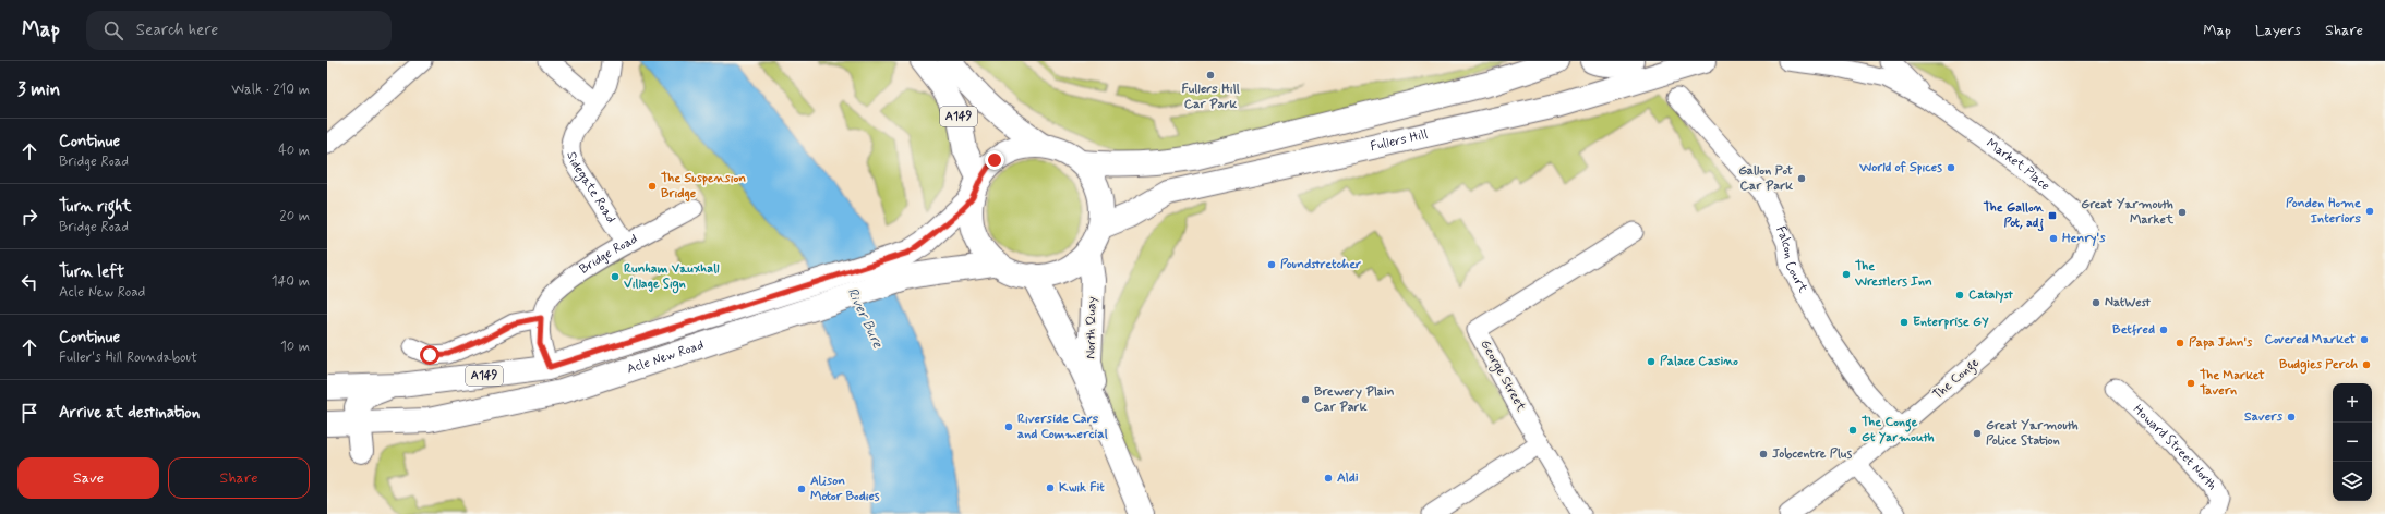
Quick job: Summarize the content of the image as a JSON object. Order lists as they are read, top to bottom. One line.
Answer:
{"streets":{"main road":["A149","Fullers Hill","North Quay","Acle New Road"],"street":["Market Place","Sidegate Road","Bridge Road","Falcon Court","George Street","The Conge","Howard Street North"]},"crossings":[["A149","Fullers Hill"],["A149","North Quay"],["A149","Acle New Road"],["Fullers Hill","North Quay"],["Fullers Hill","Acle New Road"],["Market Place","The Conge"],["Sidegate Road","Bridge Road"],["Bridge Road","Acle New Road"],["Falcon Court","The Conge"],["North Quay","Acle New Road"]],"water":["River Bure"],"places":{"other":["Fullers Hill Car Park","World of Spices","Gallon Pot Car Park","The Suspension Bridge","Ponden Home Interiors","Great Yarmouth Market","Henry's","Poundstretcher","The Wrestlers Inn","Runham Vauxhall Village Sign","Catalyst","NatWest","Enterprise GY","Betfred","Covered Market","Papa John's","Palace Casino","Budgies Perch","The Market Tavern","Brewery Plain Car Park","Savers","Riverside Cars and Commercial","The Conge Gt Yarmouth","Great Yarmouth Police Station","Jobcentre Plus","Aldi","Kwik Fit","Alison Motor Bodies"],"transit":["The Gallon Pot, adj"]},"page":{"header":"Map","search":"Search here","nav":["Map","Layers","Share"],"heading":["3 min","Walk · 210 m"],"list":[["Continue","Bridge Road","40 m"],["Turn right","Bridge Road","20 m"],["Turn left","Acle New Road","140 m"],["Continue","Fuller's Hill Roundabout","10 m"],"Arrive at destination"],"map_buttons":["+","−"],"buttons":["Save","Share"]}}
